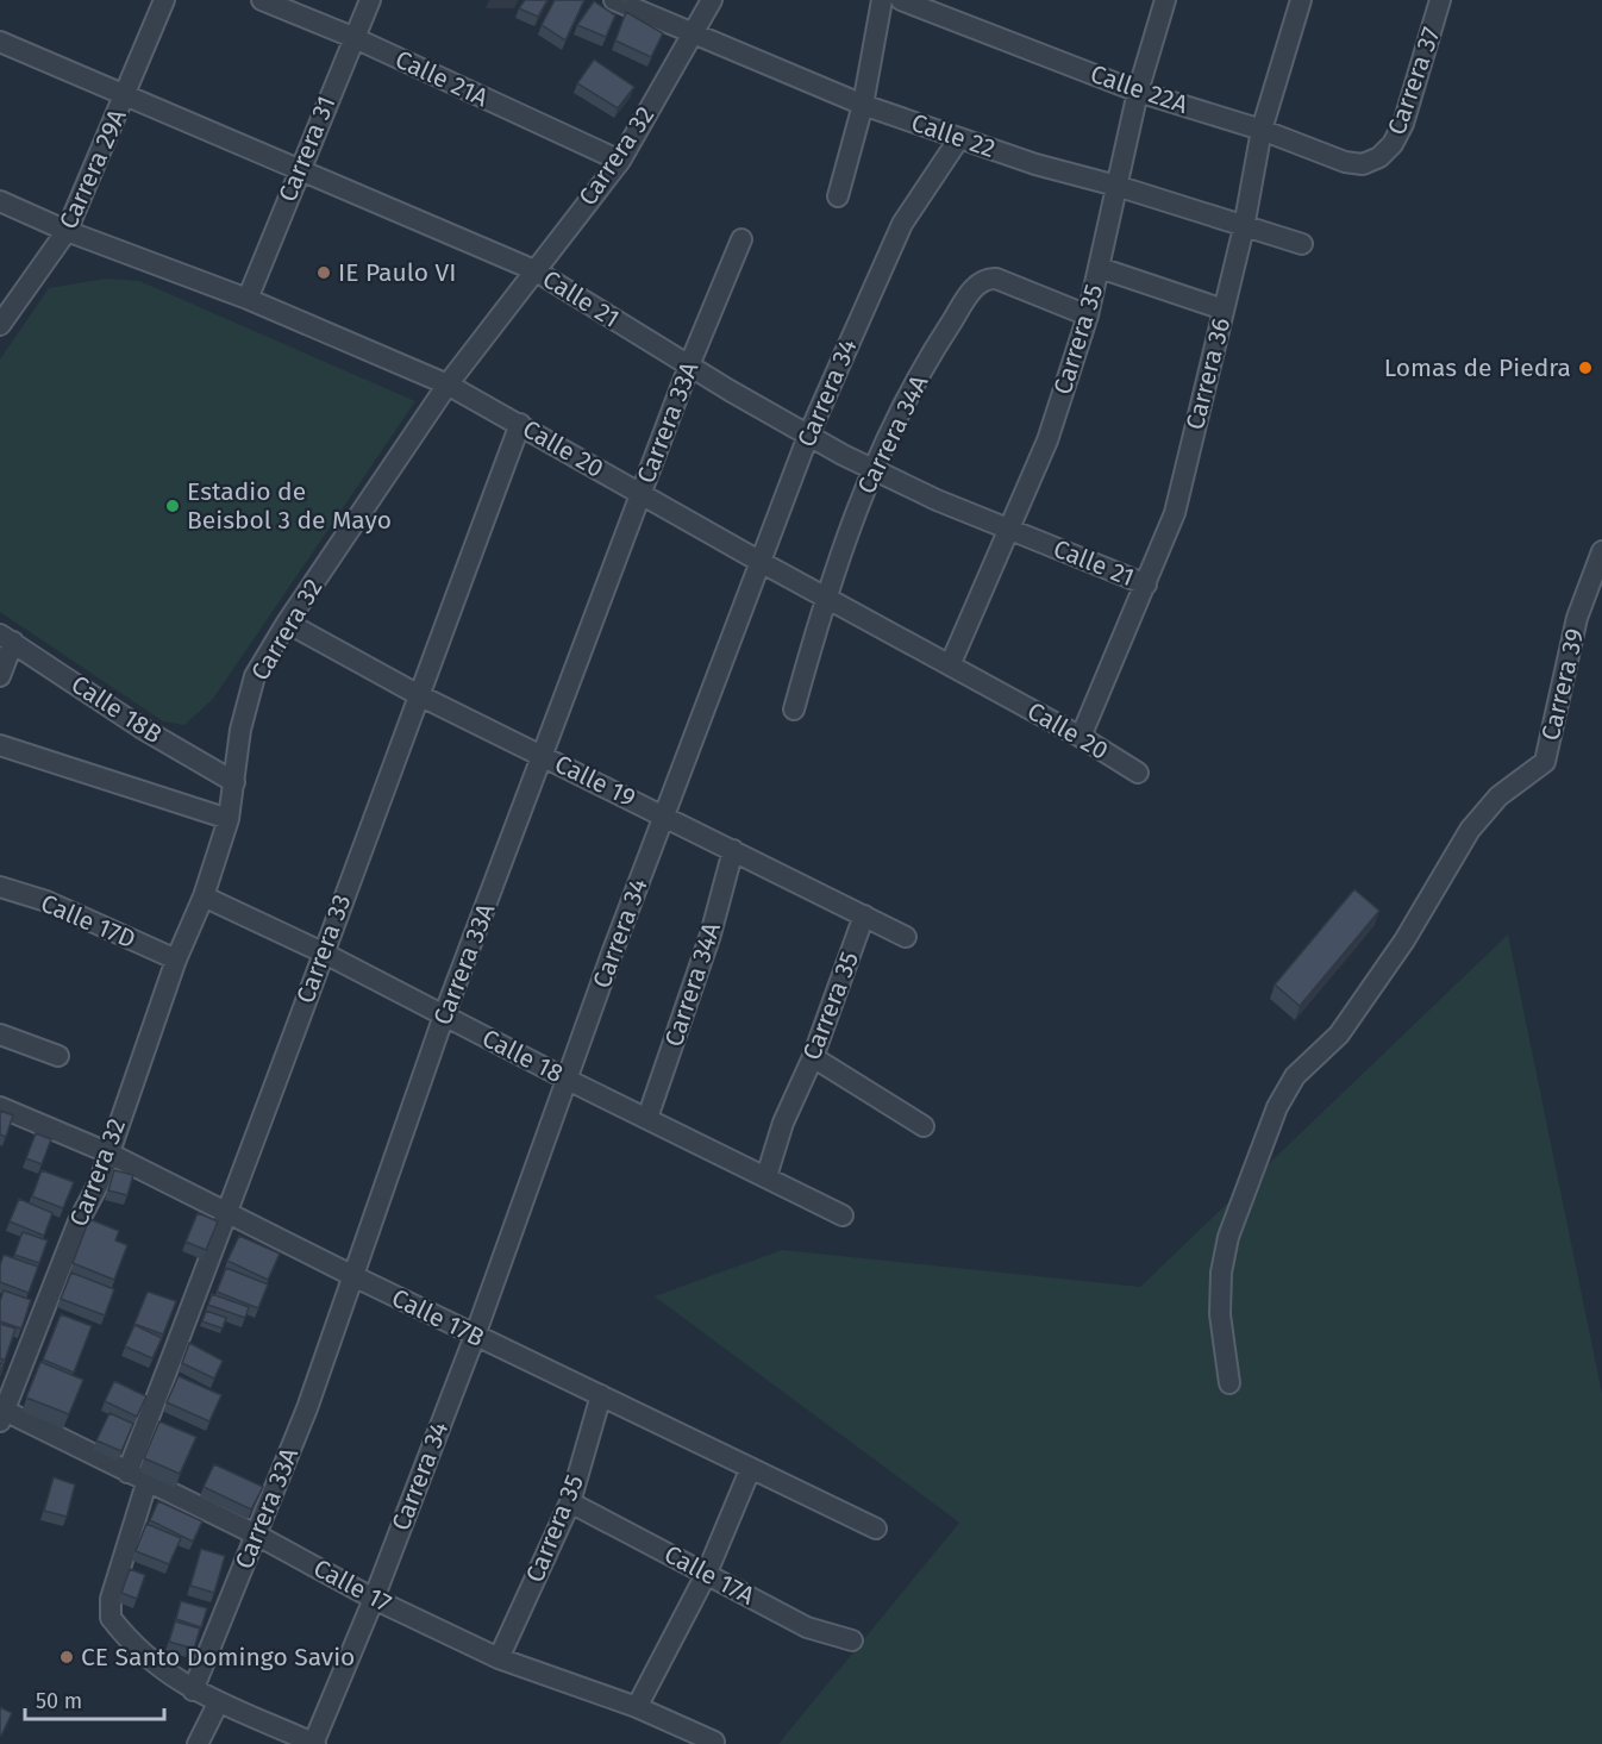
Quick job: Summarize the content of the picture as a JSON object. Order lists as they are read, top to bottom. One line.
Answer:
{"streets":{"street":["Calle 21A","Carrera 37","Calle 22A","Calle 22","Carrera 31","Carrera 32","Carrera 29A","Calle 21","Carrera 35","Carrera 36","Carrera 34","Carrera 33A","Carrera 34A","Calle 20","Carrera 39","Calle 18B","Calle 19","Calle 17D","Carrera 33","Calle 18","Calle 17B","Calle 17A","Calle 17"]},"crossings":[["Calle 21A","Carrera 31"],["Calle 21A","Carrera 32"],["Carrera 37","Calle 22A"],["Calle 22A","Carrera 35"],["Calle 22A","Carrera 36"],["Calle 22","Carrera 32"],["Calle 22","Carrera 35"],["Calle 22","Carrera 36"],["Calle 22","Carrera 34"],["Carrera 31","Calle 21"],["Carrera 31","Calle 20"],["Carrera 32","Calle 21"],["Carrera 32","Calle 20"],["Carrera 32","Calle 18B"],["Carrera 32","Calle 19"],["Carrera 32","Calle 17D"],["Carrera 32","Calle 18"],["Carrera 32","Calle 17B"],["Carrera 32","Calle 17"],["Carrera 29A","Calle 21"],["Carrera 29A","Calle 20"],["Calle 21","Carrera 35"],["Calle 21","Carrera 36"],["Calle 21","Carrera 34"],["Calle 21","Carrera 33A"],["Calle 21","Carrera 34A"],["Carrera 35","Carrera 34A"],["Carrera 35","Calle 20"],["Carrera 35","Calle 19"],["Carrera 35","Calle 18"],["Carrera 35","Calle 17B"],["Carrera 35","Calle 17A"],["Carrera 35","Calle 17"],["Carrera 36","Calle 20"],["Carrera 34","Calle 20"],["Carrera 34","Calle 19"],["Carrera 34","Calle 18"],["Carrera 34","Calle 17B"],["Carrera 34","Calle 17"],["Carrera 33A","Calle 20"],["Carrera 33A","Calle 19"],["Carrera 33A","Calle 18"],["Carrera 33A","Calle 17B"],["Carrera 33A","Calle 17"],["Carrera 34A","Calle 20"],["Carrera 34A","Calle 19"],["Carrera 34A","Calle 18"],["Calle 20","Carrera 33"],["Calle 19","Carrera 33"],["Carrera 33","Calle 18"],["Carrera 33","Calle 17B"],["Carrera 33","Calle 17"]],"places":["IE Paulo VI","Lomas de Piedra","Estadio de Beisbol 3 de Mayo","CE Santo Domingo Savio"],"scale_bar":"50 m"}
